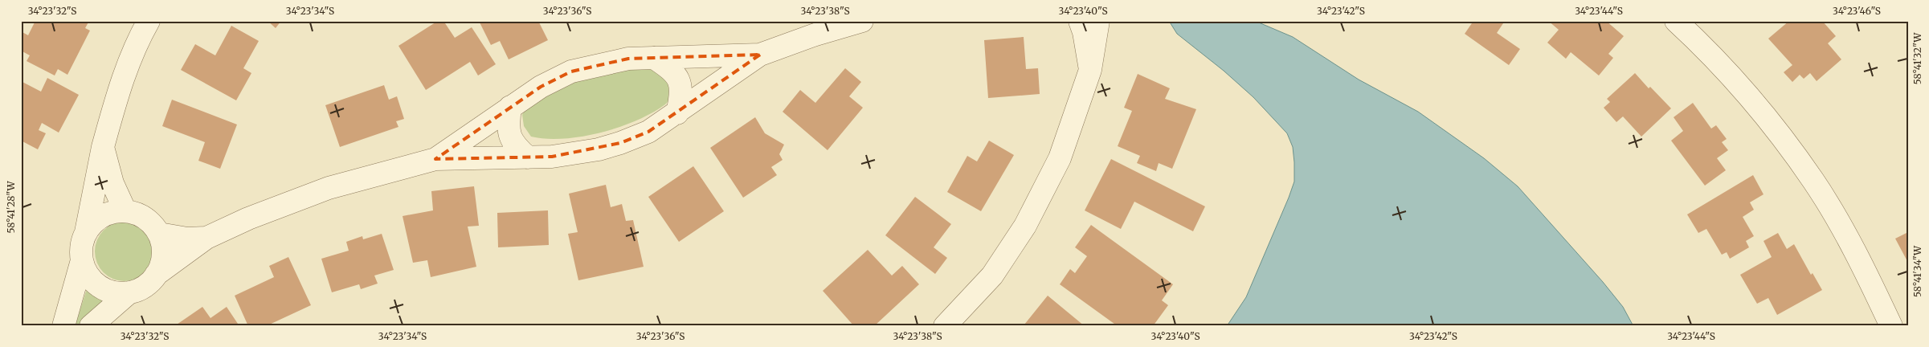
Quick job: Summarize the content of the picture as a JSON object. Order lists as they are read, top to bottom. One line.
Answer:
{"coordinates":["34°23'32\"S","34°23'34\"S","34°23'36\"S","34°23'38\"S","34°23'40\"S","34°23'42\"S","34°23'44\"S","34°23'46\"S","58°41'32\"W","58°41'28\"W","58°41'34\"W"]}
